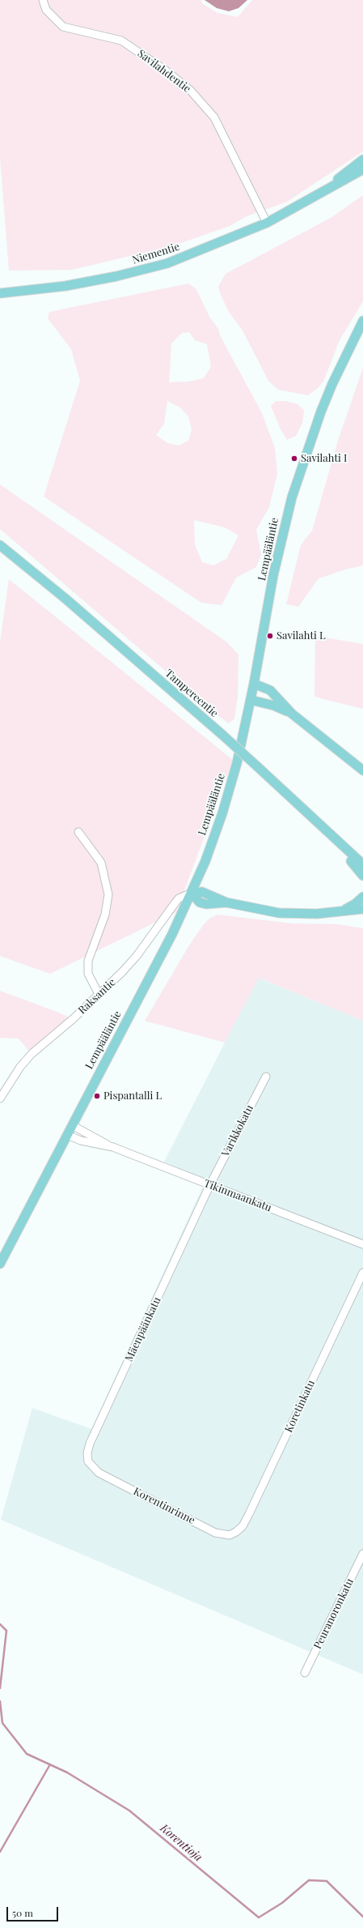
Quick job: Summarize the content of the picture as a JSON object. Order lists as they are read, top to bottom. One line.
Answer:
{"streets":{"main road":["Niementie","Lempääläntie","Tampereentie"],"street":["Savilahdentie","Raksantie","Varikkokatu","Tikinmaankatu","Mäenpäänkatu","Koretinkatu","Korentinrinne","Peuranoronkatu"]},"crossings":[["Savilahdentie","Niementie"],["Lempääläntie","Raksantie"],["Lempääläntie","Tikinmaankatu"],["Varikkokatu","Tikinmaankatu"],["Varikkokatu","Mäenpäänkatu"],["Tikinmaankatu","Mäenpäänkatu"],["Mäenpäänkatu","Korentinrinne"],["Koretinkatu","Korentinrinne"]],"water":["Korentioja"],"places":["Savilahti I","Savilahti L","Pispantalli L"],"scale_bar":"50 m"}
